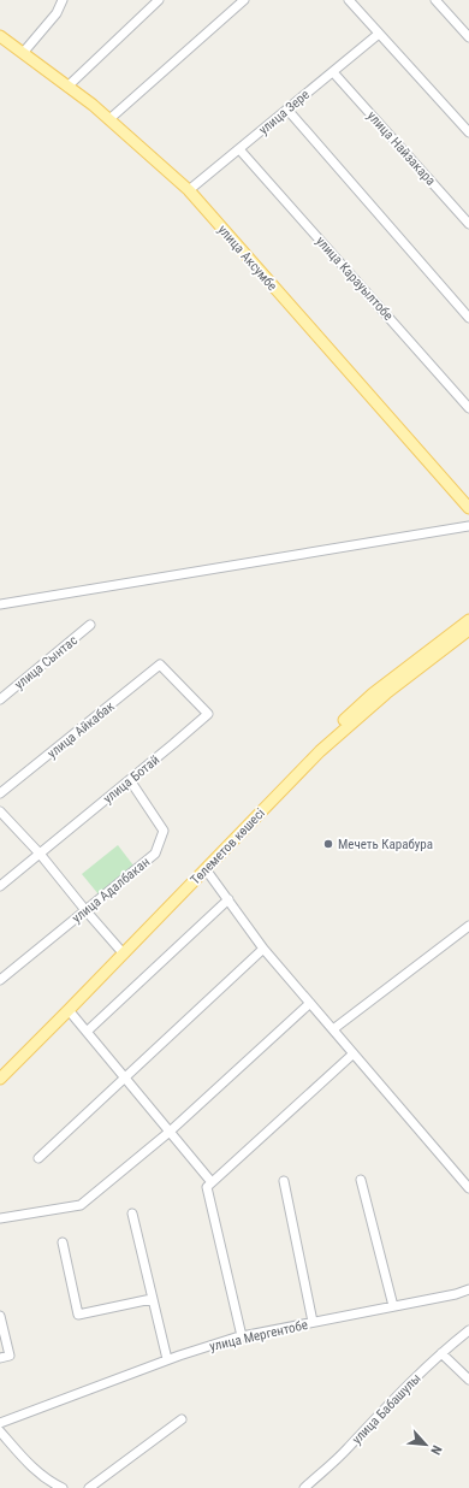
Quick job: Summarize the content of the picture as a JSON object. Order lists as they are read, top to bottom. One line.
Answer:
{"streets":{"main road":["улица Аксумбе","Төлеметов көшесі"],"street":["улица Зере","улица Найзакара","улица Карауылтобе","улица Сынтас","улица Айкабак","улица Ботай","улица Адалбакан","улица Мергентобе","улица Бабашулы"]},"crossings":[["улица Зере","улица Найзакара"],["улица Зере","улица Аксумбе"],["улица Зере","улица Карауылтобе"],["улица Айкабак","улица Ботай"],["улица Ботай","улица Адалбакан"]],"places":["Мечеть Карабура"],"north":"bottom right"}
